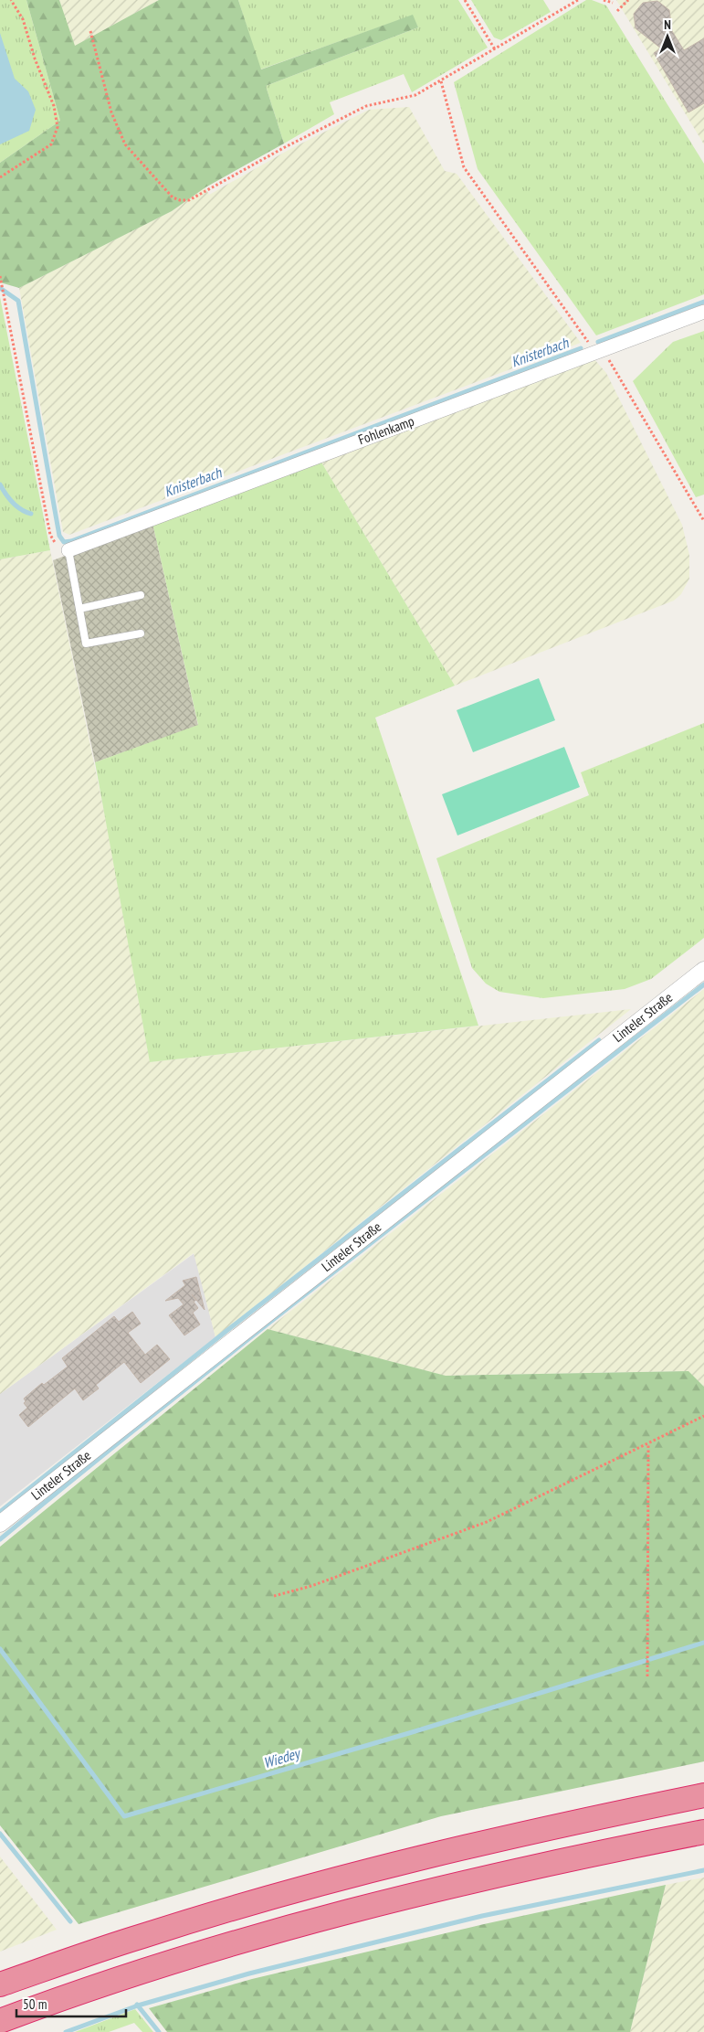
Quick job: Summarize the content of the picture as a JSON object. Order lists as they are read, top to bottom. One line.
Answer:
{"streets":{"street":["Fohlenkamp","Linteler Straße"]},"water":["Knisterbach","Wiedey"],"scale_bar":"50 m","north":"top"}
